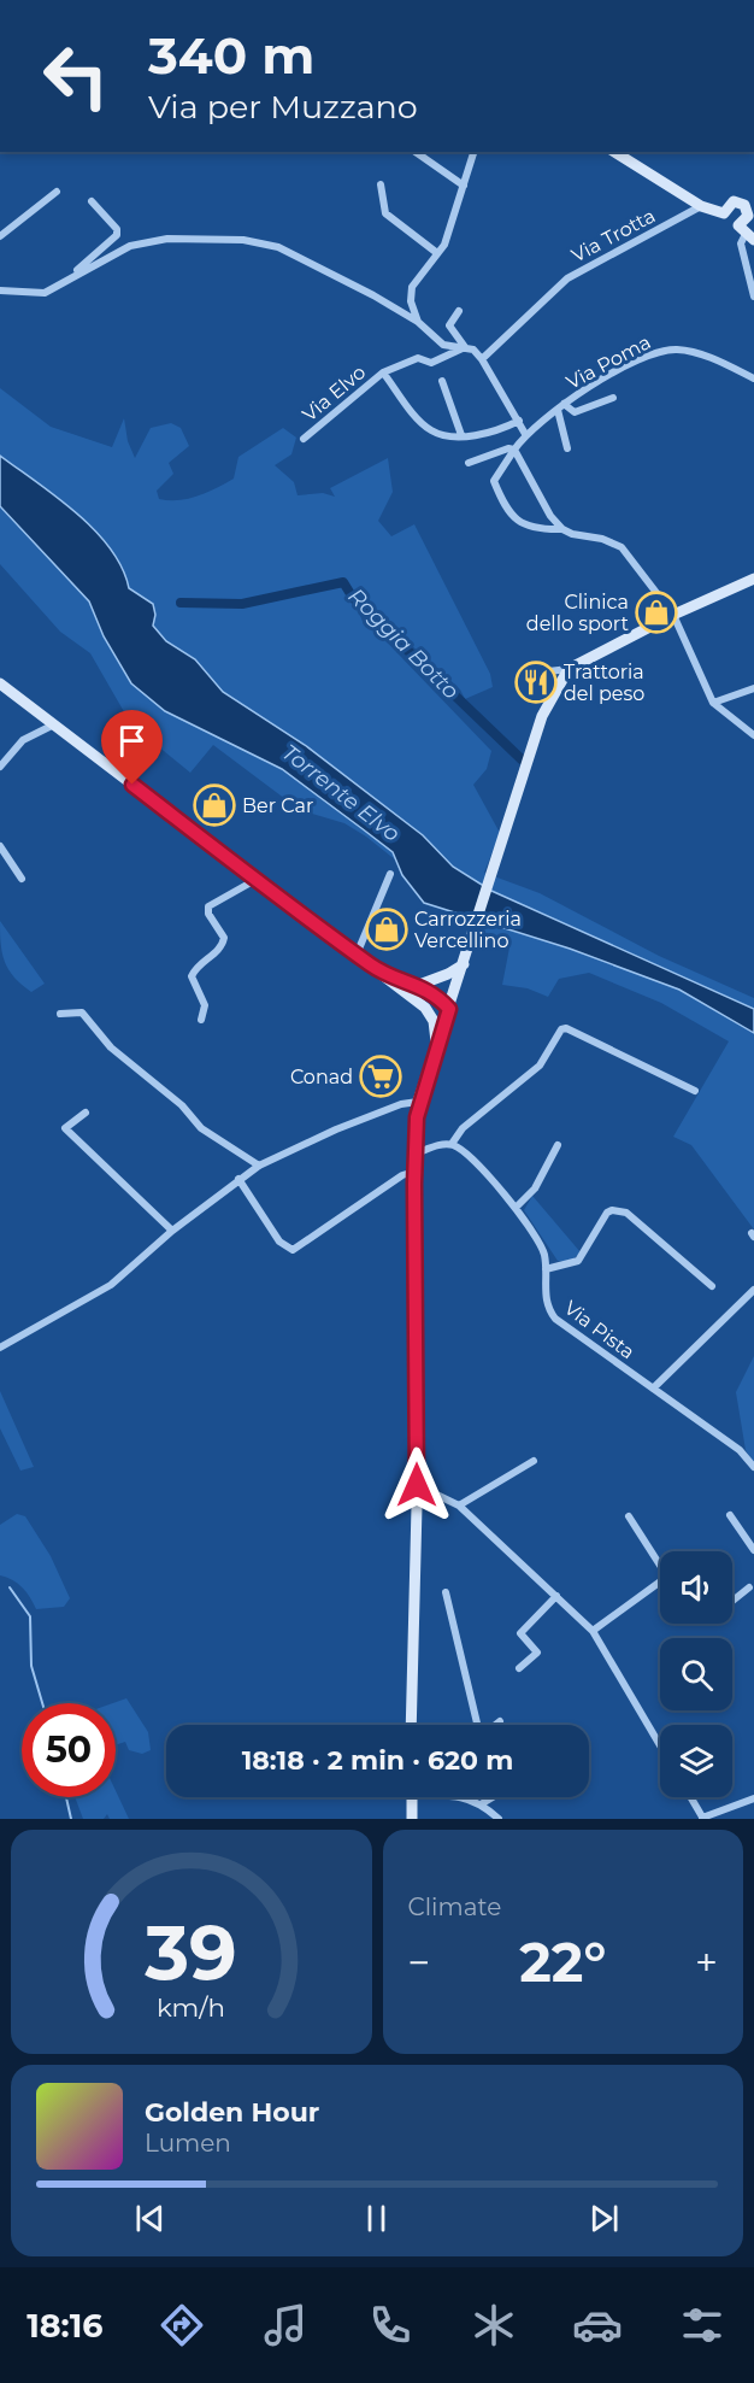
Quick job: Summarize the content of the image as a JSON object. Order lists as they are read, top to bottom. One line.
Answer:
{"streets":{"street":["Via Trotta","Via Poma","Via Elvo","Via Pista"]},"water":["Roggia Botto","Torrente Elvo"],"places":{"shop":["Clinica dello sport","Ber Car","Carrozzeria Vercellino"],"restaurant":["Trattoria del peso"],"supermarket":["Conad"]},"page":{"turn":["340 m","Via per Muzzano"],"limit":"50","trip":"18:18 · 2 min · 620 m","tile":"Climate","heat":["−","22°","+"],"song":["Golden Hour","Lumen"],"tabs":"18:16","gauge":["39","km/h"]}}
